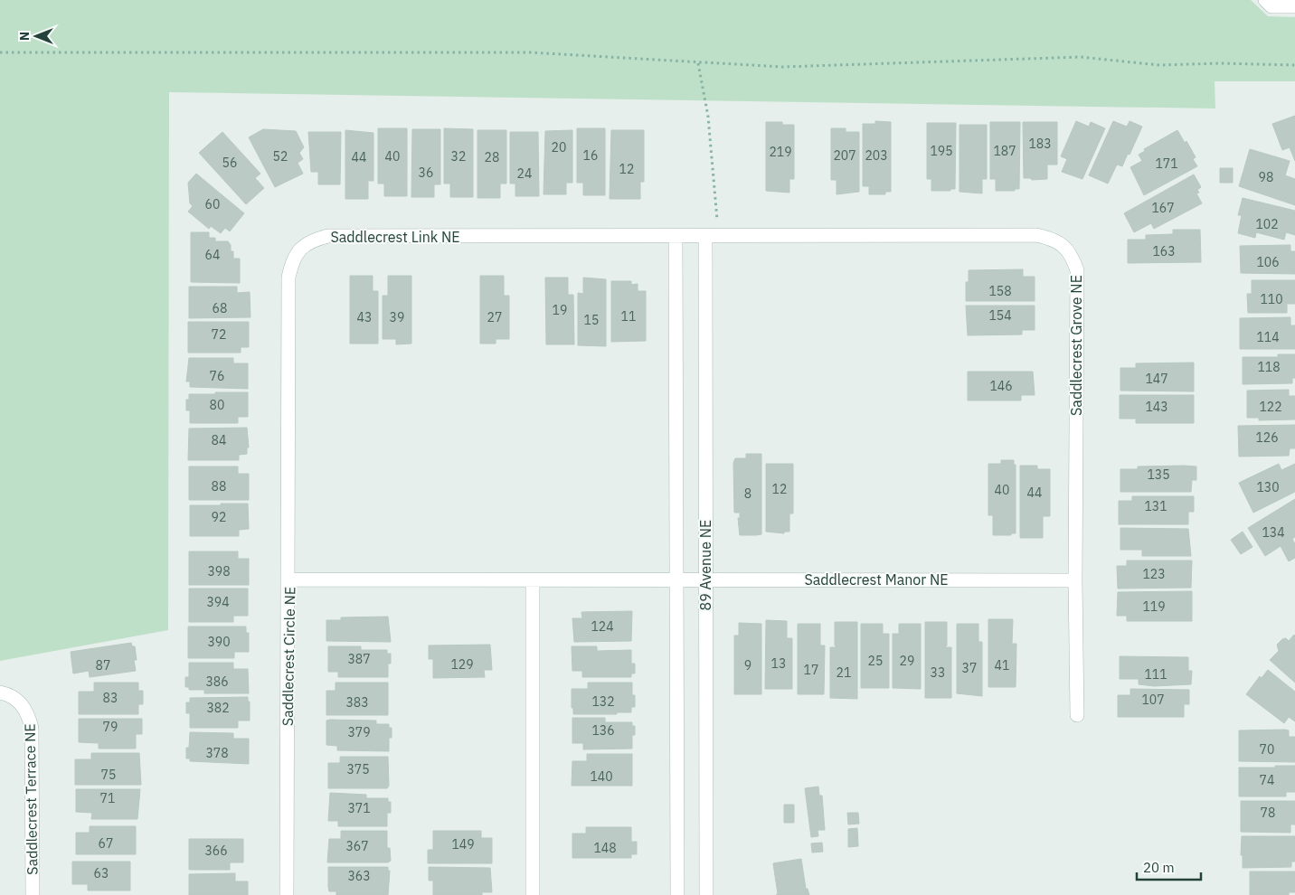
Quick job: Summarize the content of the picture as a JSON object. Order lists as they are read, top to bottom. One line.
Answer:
{"streets":{"street":["Saddlecrest Link NE","Saddlecrest Grove NE","89 Avenue NE","Saddlecrest Manor NE","Saddlecrest Circle NE","Saddlecrest Terrace NE"]},"crossings":[["Saddlecrest Link NE","Saddlecrest Grove NE"],["Saddlecrest Link NE","89 Avenue NE"],["Saddlecrest Link NE","Saddlecrest Circle NE"],["Saddlecrest Grove NE","89 Avenue NE"],["Saddlecrest Grove NE","Saddlecrest Manor NE"],["89 Avenue NE","Saddlecrest Manor NE"],["89 Avenue NE","Saddlecrest Circle NE"],["Saddlecrest Manor NE","Saddlecrest Circle NE"]],"house_numbers":["183","20","195","187","219","16","207","203","52","40","32","44","28","56","171","12","36","24","98","60","167","102","163","64","106","158","110","68","19","154","11","43","39","27","15","72","114","118","76","147","146","80","143","122","126","84","135","88","130","12","40","44","8","131","92","134","398","123","394","119","124","390","387","25","29","13","129","87","9","41","37","17","21","33","111","386","83","107","132","383","382","79","136","379","70","378","375","75","140","74","71","371","78","67","149","367","148","366","63","363"],"scale_bar":"20 m","north":"left"}
